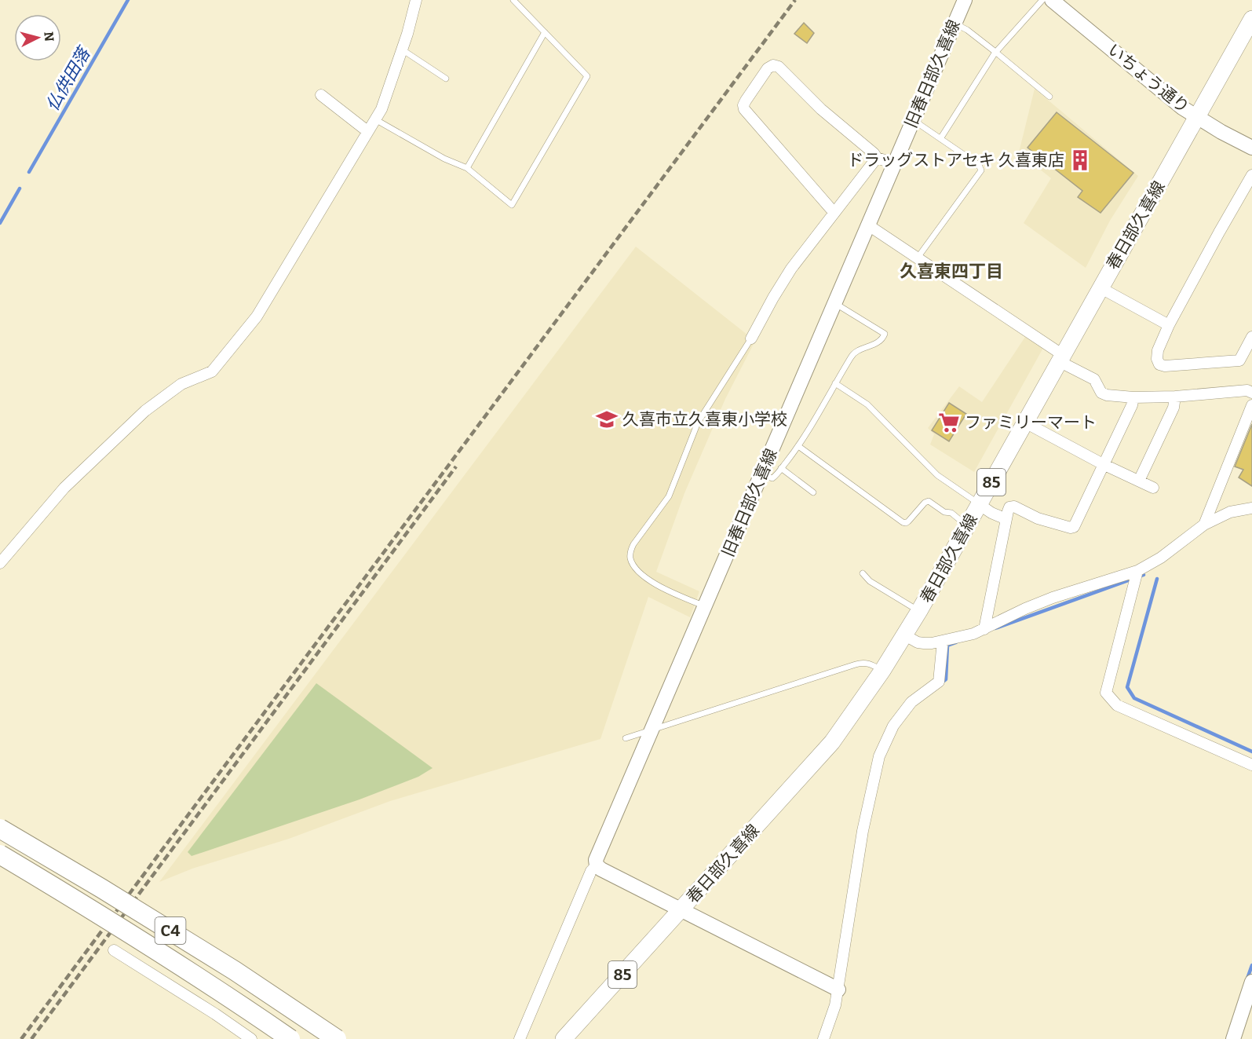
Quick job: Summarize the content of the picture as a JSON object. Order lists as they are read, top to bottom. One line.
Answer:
{"streets":{"highway":["C4"],"main road":["春日部久喜線","85"],"street":["旧春日部久喜線","いちょう通り"]},"crossings":[["いちょう通り","春日部久喜線"]],"districts":["久喜東四丁目"],"water":["仏供田落"],"places":{"building":["ドラッグストアセキ 久喜東店"],"school or university":["久喜市立久喜東小学校"],"supermarket":["ファミリーマート"]},"north":"right"}
